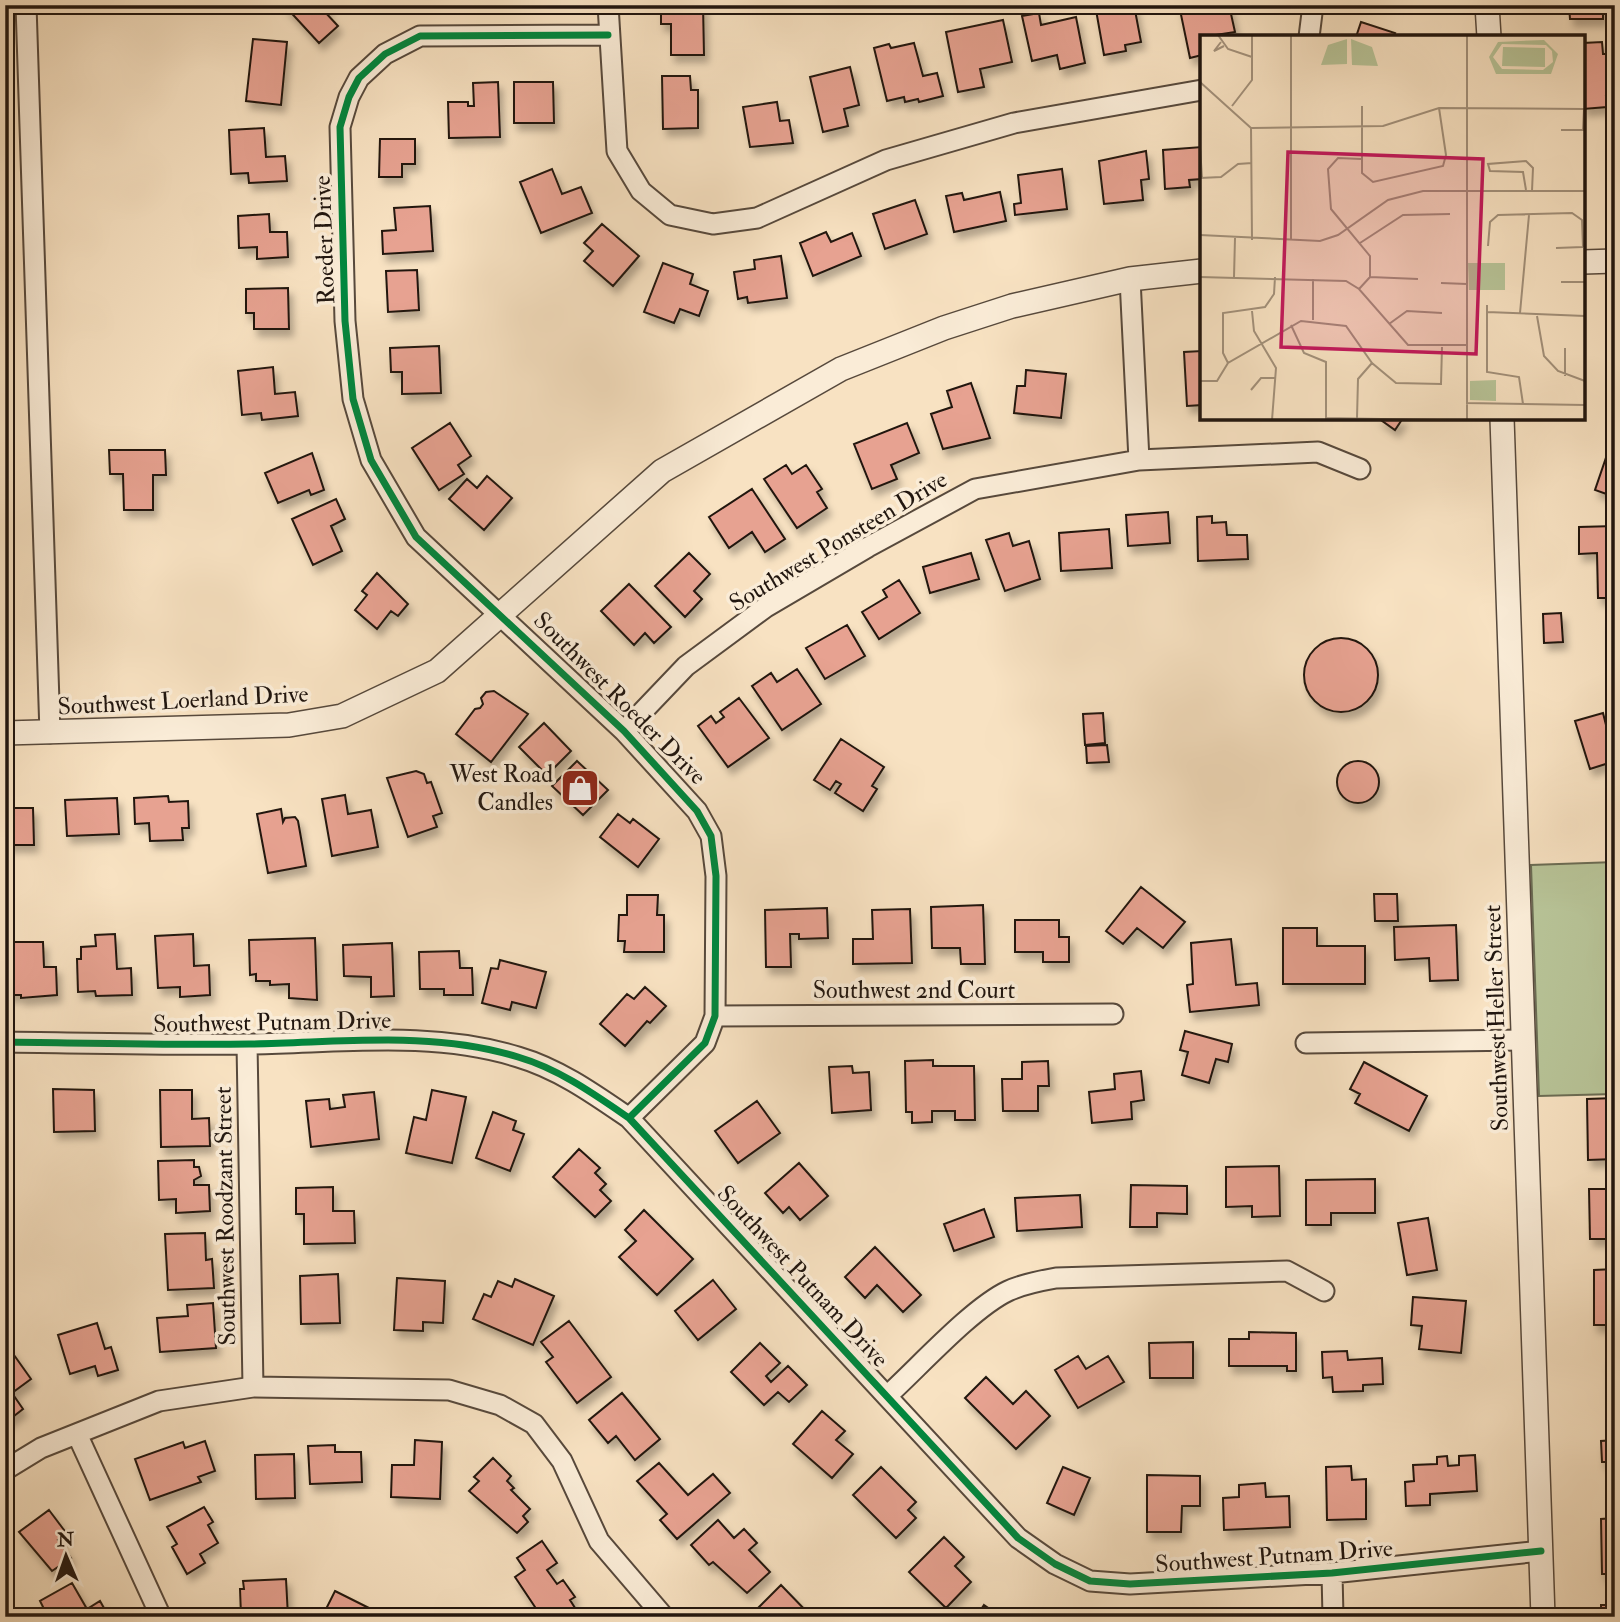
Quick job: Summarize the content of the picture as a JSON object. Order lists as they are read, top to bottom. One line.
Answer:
{"streets":{"street":["Roeder Drive","Southwest Ponsteen Drive","Southwest Roeder Drive","Southwest Loerland Drive","Southwest 2nd Court","Southwest Heller Street","Southwest Putnam Drive","Southwest Roodzant Street"]},"crossings":[["Roeder Drive","Southwest Roeder Drive"],["Roeder Drive","Southwest Loerland Drive"],["Southwest Ponsteen Drive","Southwest Roeder Drive"],["Southwest Roeder Drive","Southwest Loerland Drive"],["Southwest Roeder Drive","Southwest 2nd Court"],["Southwest Roeder Drive","Southwest Putnam Drive"],["Southwest Heller Street","Southwest Putnam Drive"],["Southwest Putnam Drive","Southwest Roodzant Street"]],"places":{"shop":["West Road Candles"]},"north":"top"}
